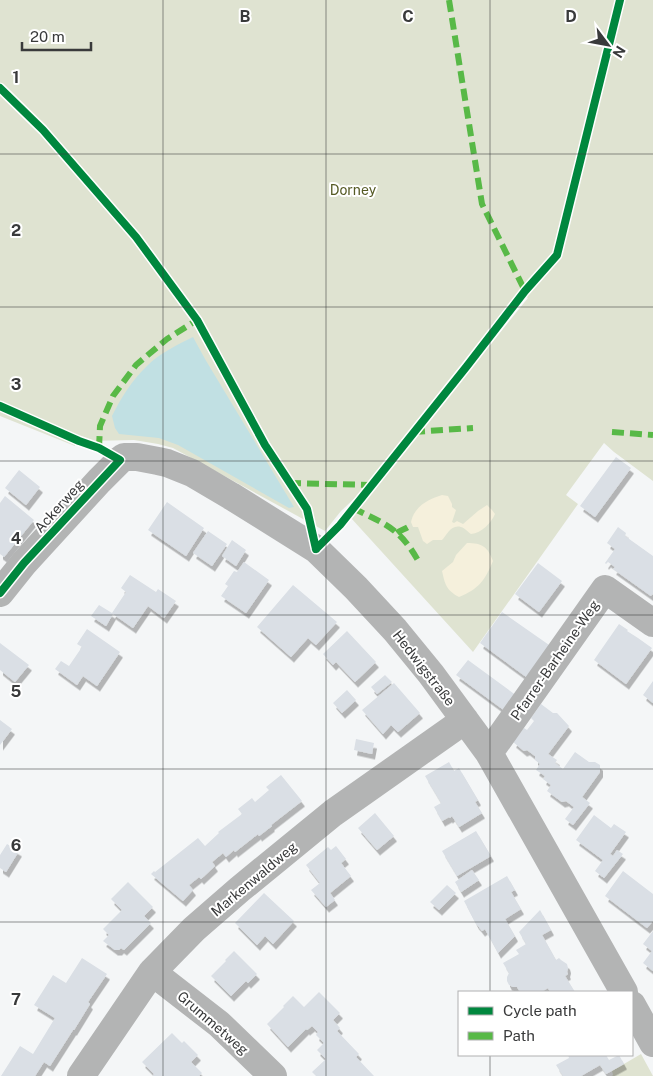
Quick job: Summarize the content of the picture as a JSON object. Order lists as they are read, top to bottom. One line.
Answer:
{"streets":{"street":["Ackerweg","Pfarrer-Barheine-Weg","Hedwigstraße","Markenwaldweg","Grummetweg"]},"crossings":[["Ackerweg","Hedwigstraße"],["Pfarrer-Barheine-Weg","Hedwigstraße"],["Hedwigstraße","Markenwaldweg"],["Markenwaldweg","Grummetweg"]],"parks":["Dorney"],"legend":["Cycle path","Path"],"scale_bar":"20 m","north":"bottom right","grid":{"columns":["B","C","D"],"rows":["1","2","3","4","5","6","7"]}}
